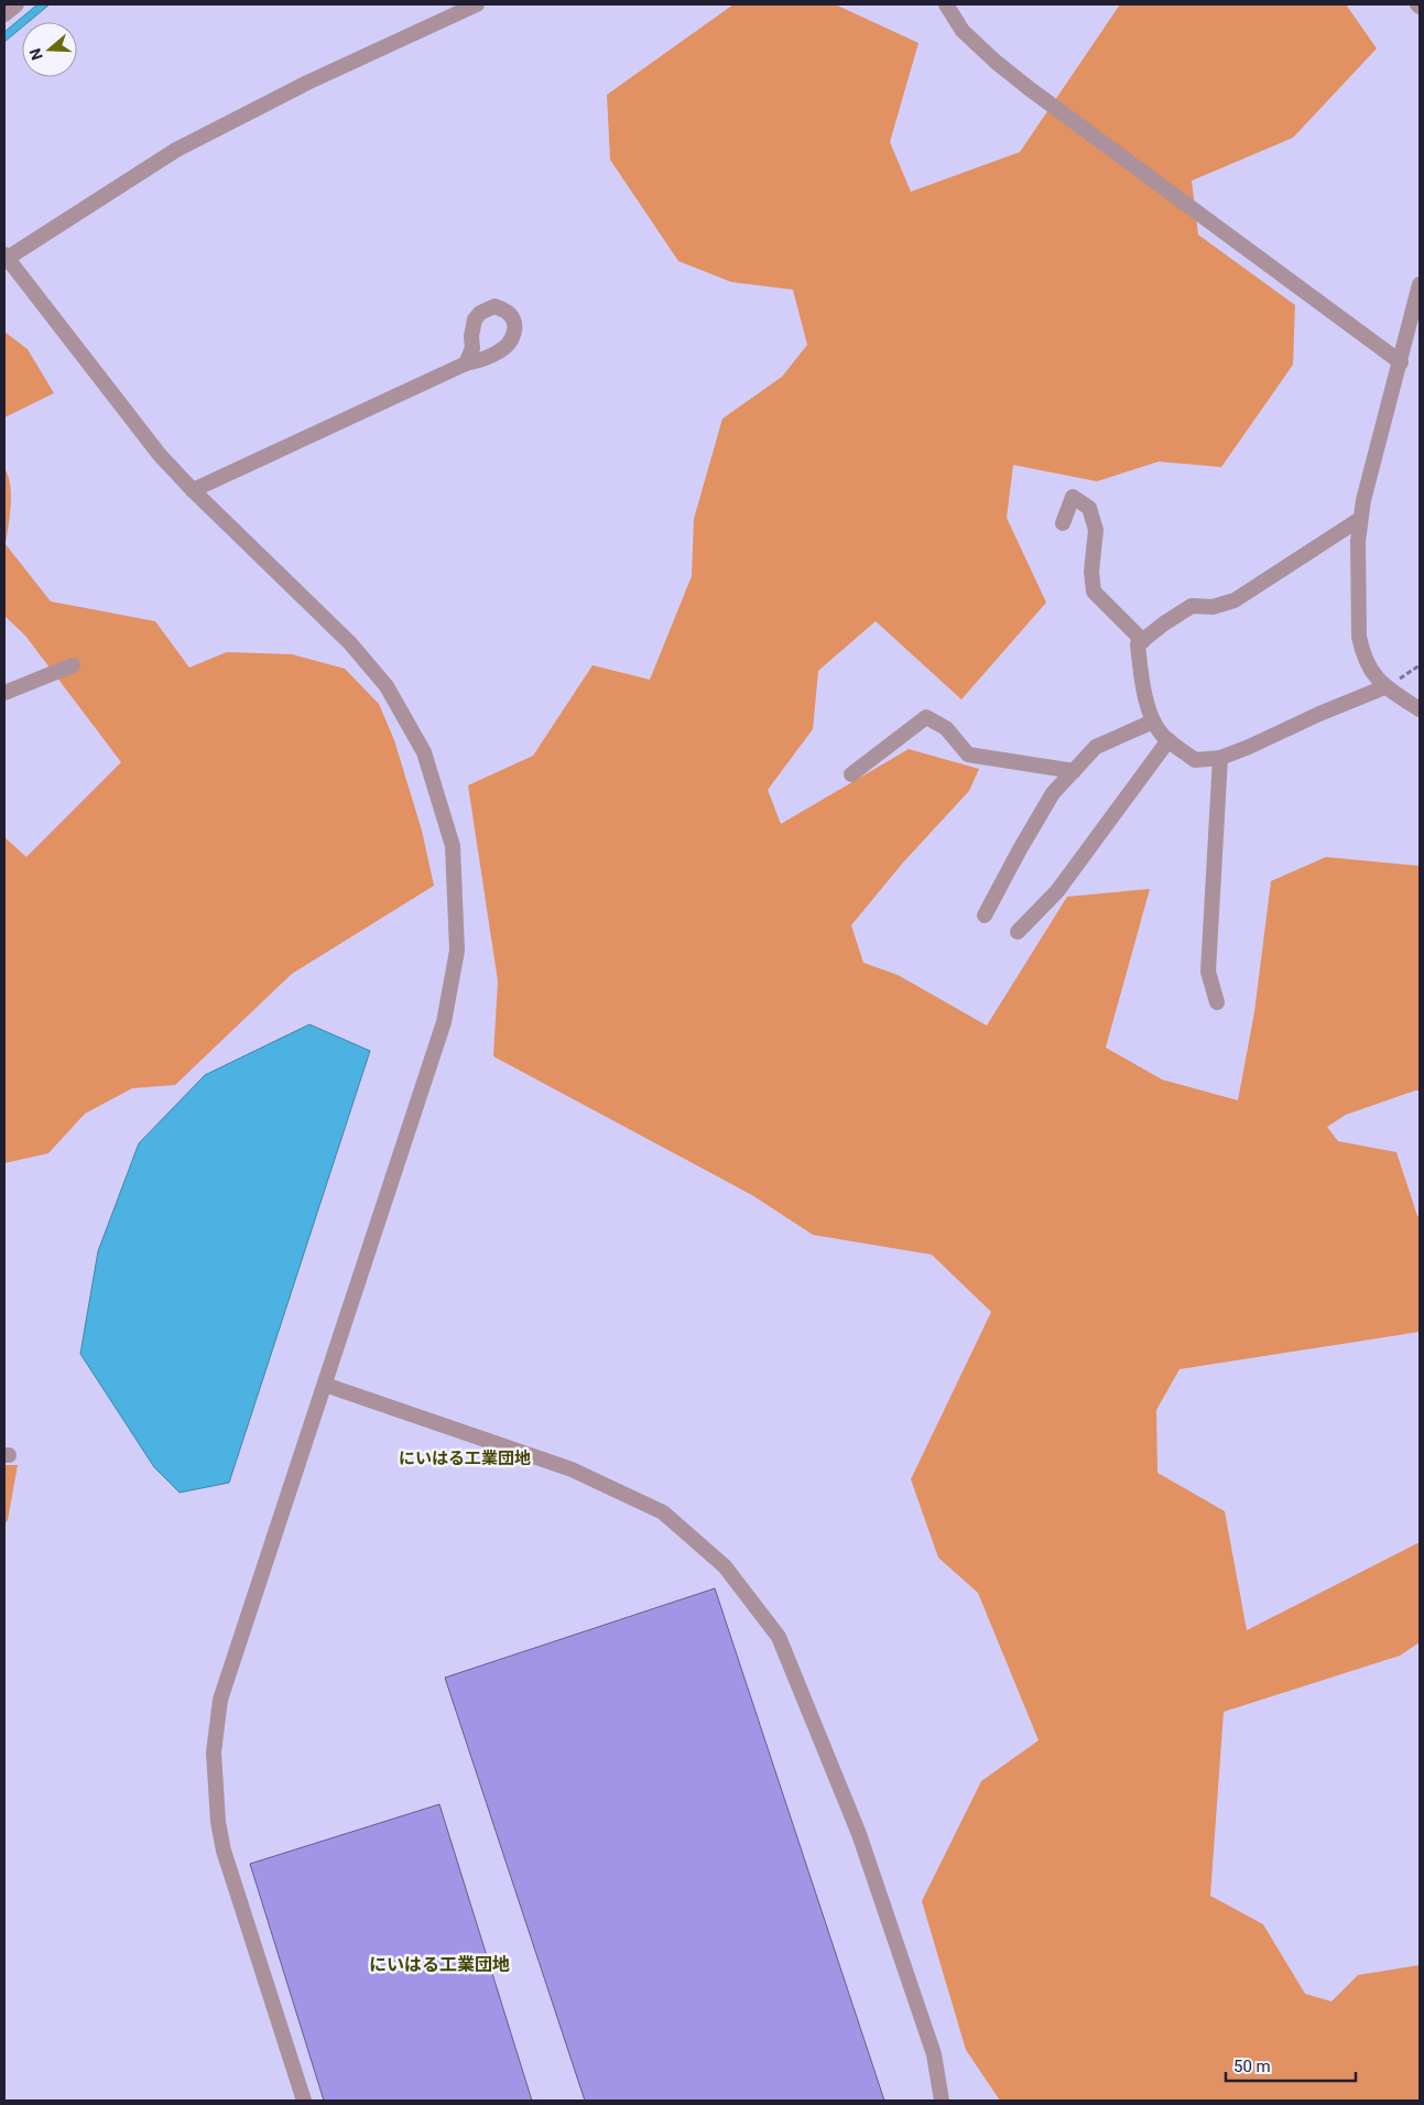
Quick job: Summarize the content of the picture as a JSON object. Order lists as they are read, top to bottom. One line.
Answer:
{"districts":["にいはる工業団地","にいはる工業団地"],"scale_bar":"50 m","north":"left"}
